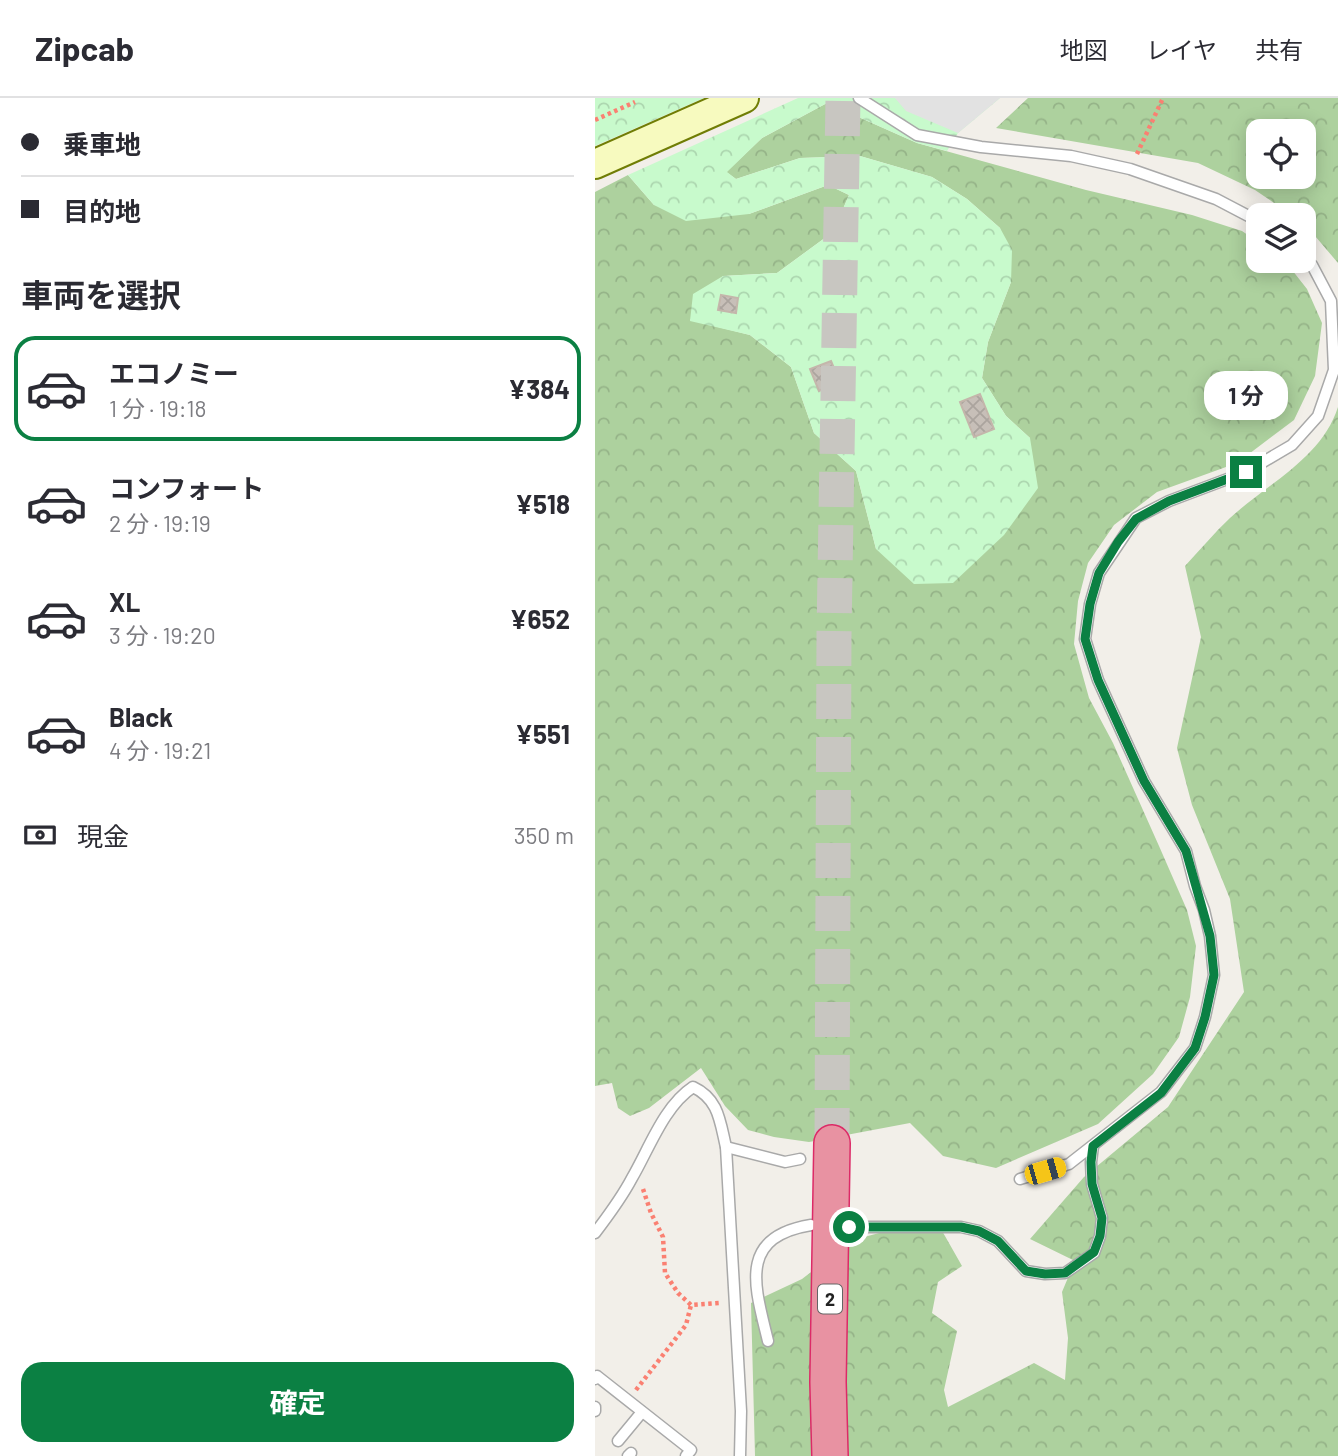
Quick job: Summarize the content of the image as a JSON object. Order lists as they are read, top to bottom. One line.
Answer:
{"streets":{"highway":["2"]},"page":{"header":"Zipcab","nav":["地図","レイヤ","共有"],"banner":["乗車地","目的地"],"heading":"車両を選択","list":[{"name":"エコノミー","note":"1 分 · 19:18","value":"¥384"},{"name":"コンフォート","note":"2 分 · 19:19","value":"¥518"},{"name":"XL","note":"3 分 · 19:20","value":"¥652"},{"name":"Black","note":"4 分 · 19:21","value":"¥551"}],"bubble":"1 分","pay":["現金","350 m"],"buttons":"確定"}}
